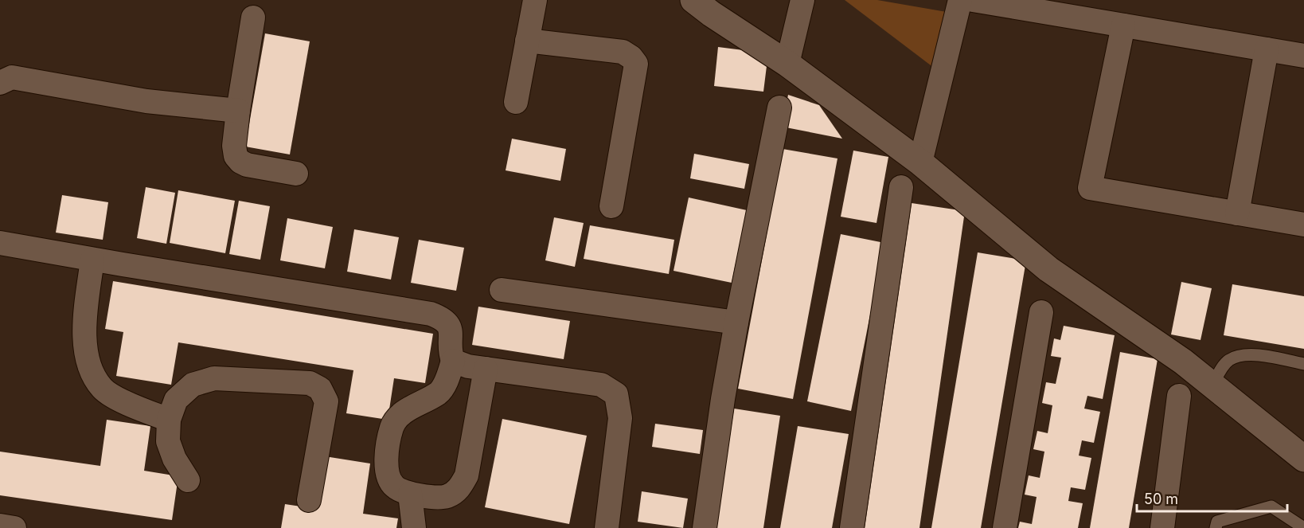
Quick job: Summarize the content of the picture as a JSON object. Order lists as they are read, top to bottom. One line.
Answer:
{"scale_bar":"50 m"}
